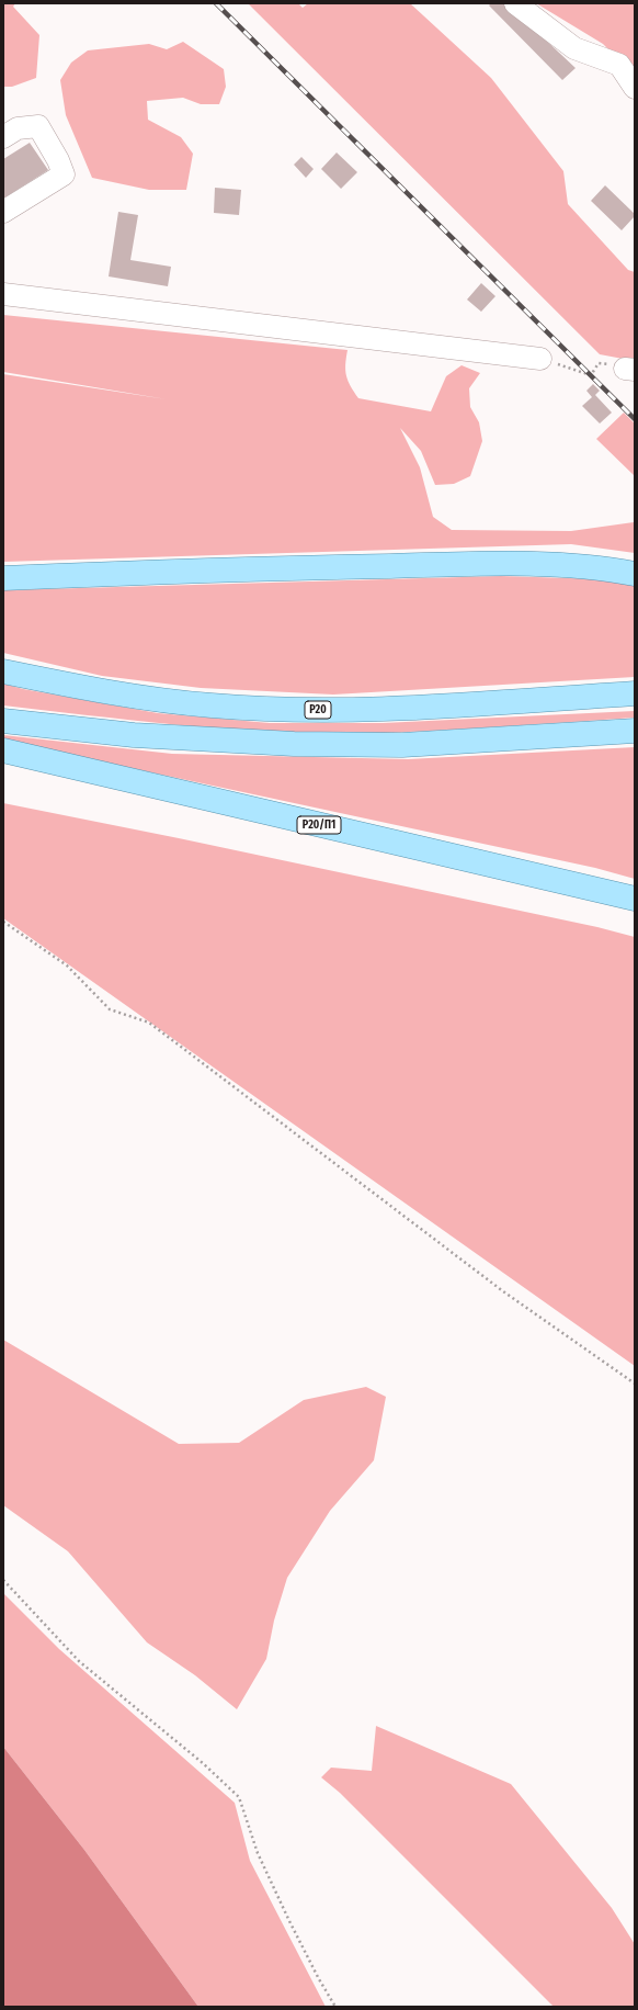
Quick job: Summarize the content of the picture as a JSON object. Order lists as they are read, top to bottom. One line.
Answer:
{"streets":{"main road":["Р20","Р20/П1"]}}
